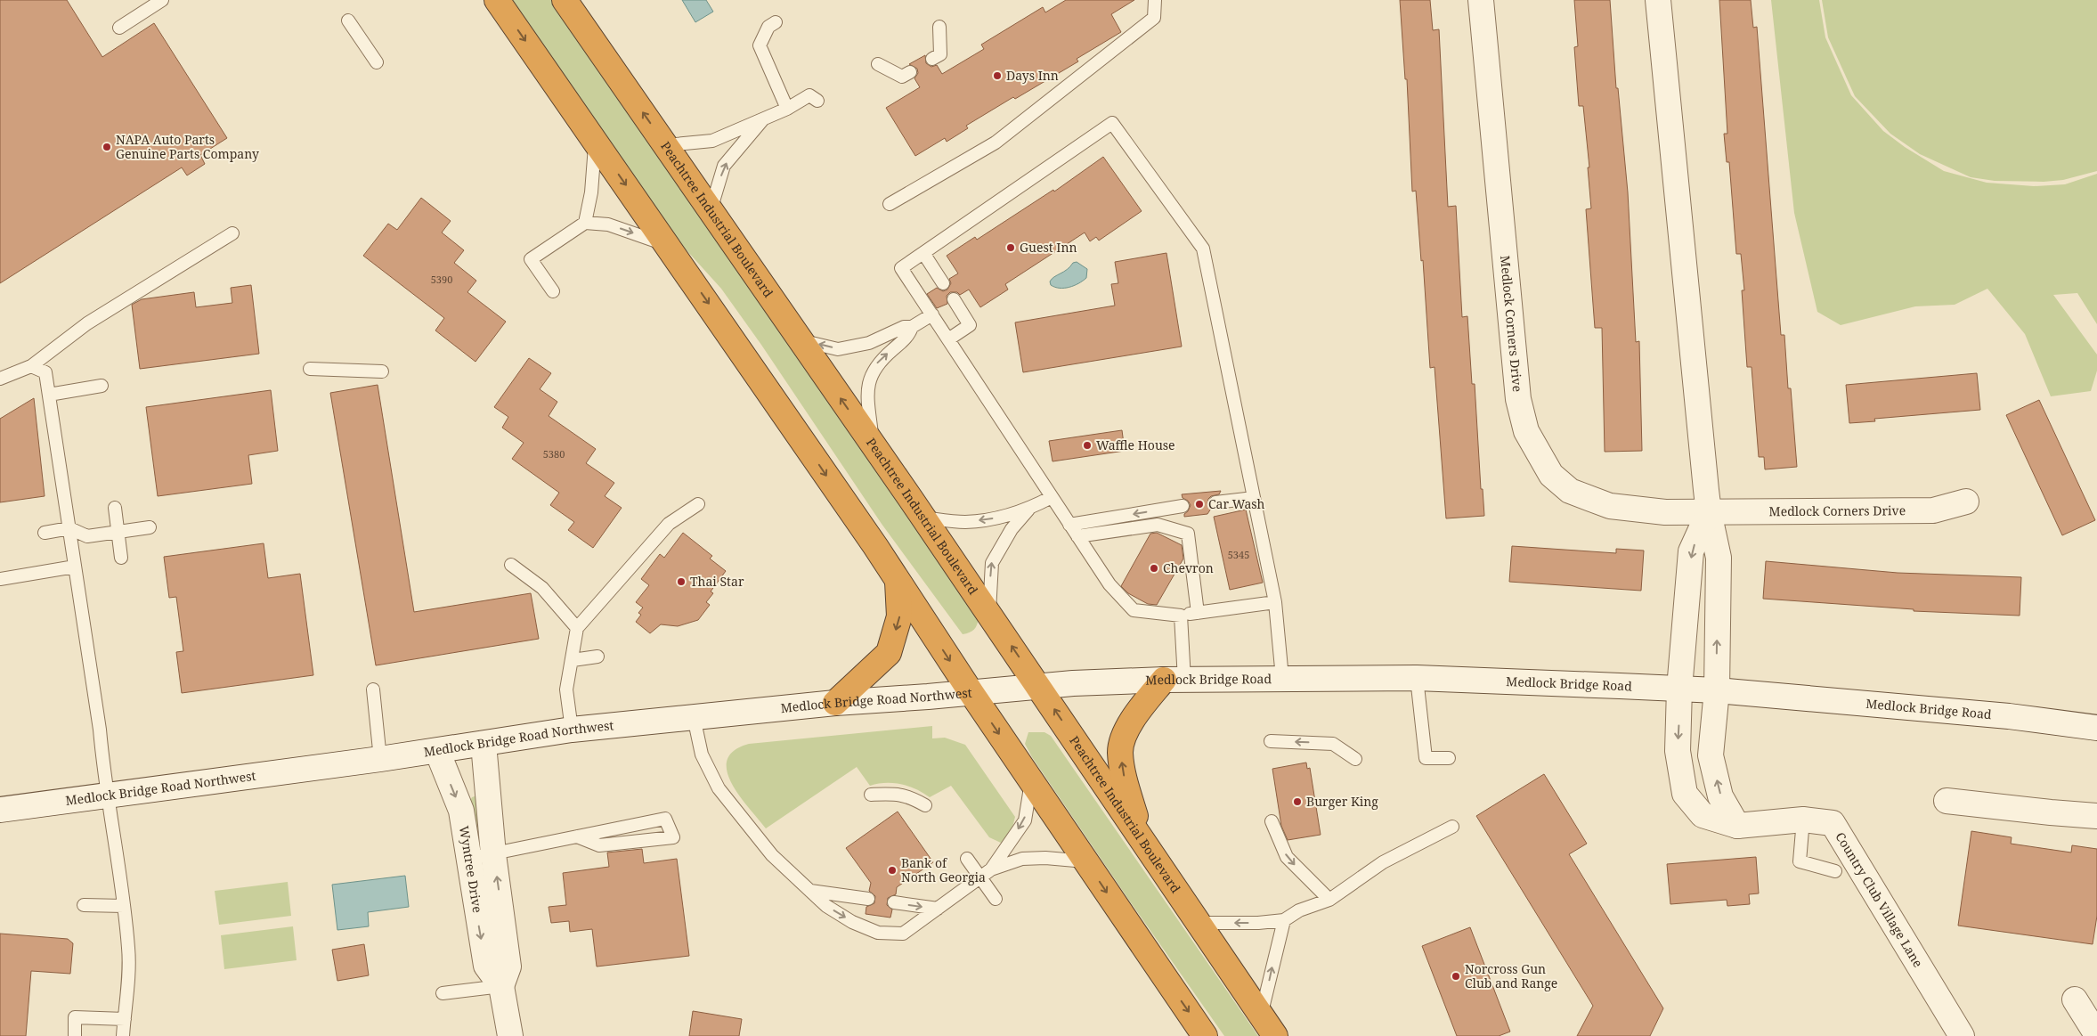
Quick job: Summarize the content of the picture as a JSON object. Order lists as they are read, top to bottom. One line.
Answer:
{"streets":{"highway":["Peachtree Industrial Boulevard"],"street":["Medlock Corners Drive","Medlock Bridge Road","Medlock Bridge Road Northwest","Wyntree Drive","Country Club Village Lane"]},"crossings":[["Peachtree Industrial Boulevard","Medlock Bridge Road"],["Peachtree Industrial Boulevard","Medlock Bridge Road Northwest"],["Medlock Bridge Road","Medlock Bridge Road Northwest"],["Medlock Bridge Road","Country Club Village Lane"],["Medlock Bridge Road Northwest","Wyntree Drive"]],"places":["Days Inn","NAPA Auto Parts Genuine Parts Company","Guest Inn","Waffle House","Car Wash","Chevron","Thai Star","Burger King","Bank of North Georgia","Norcross Gun Club and Range"],"house_numbers":["5390","5380","5345"]}
